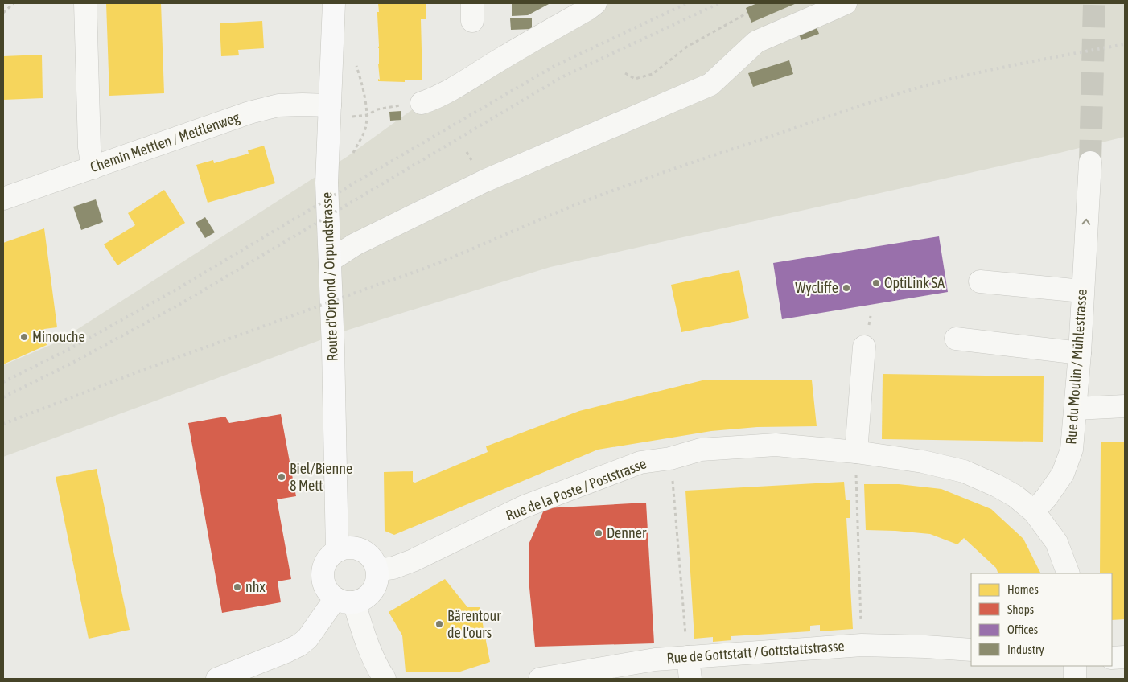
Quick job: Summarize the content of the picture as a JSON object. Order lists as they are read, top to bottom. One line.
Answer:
{"streets":{"main road":["Route d'Orpond / Orpundstrasse"],"street":["Chemin Mettlen / Mettlenweg","Rue du Moulin / Mühlestrasse","Rue de la Poste / Poststrasse","Rue de Gottstatt / Gottstattstrasse"]},"crossings":[["Chemin Mettlen / Mettlenweg","Route d'Orpond / Orpundstrasse"],["Route d'Orpond / Orpundstrasse","Rue de la Poste / Poststrasse"],["Rue du Moulin / Mühlestrasse","Rue de la Poste / Poststrasse"]],"one_way":["Rue du Moulin / Mühlestrasse"],"places":["OptiLink SA","Wycliffe","Minouche","Biel/Bienne 8 Mett","Denner","nhx","Bärentour de l'ours"],"legend":["Homes","Shops","Offices","Industry"]}
